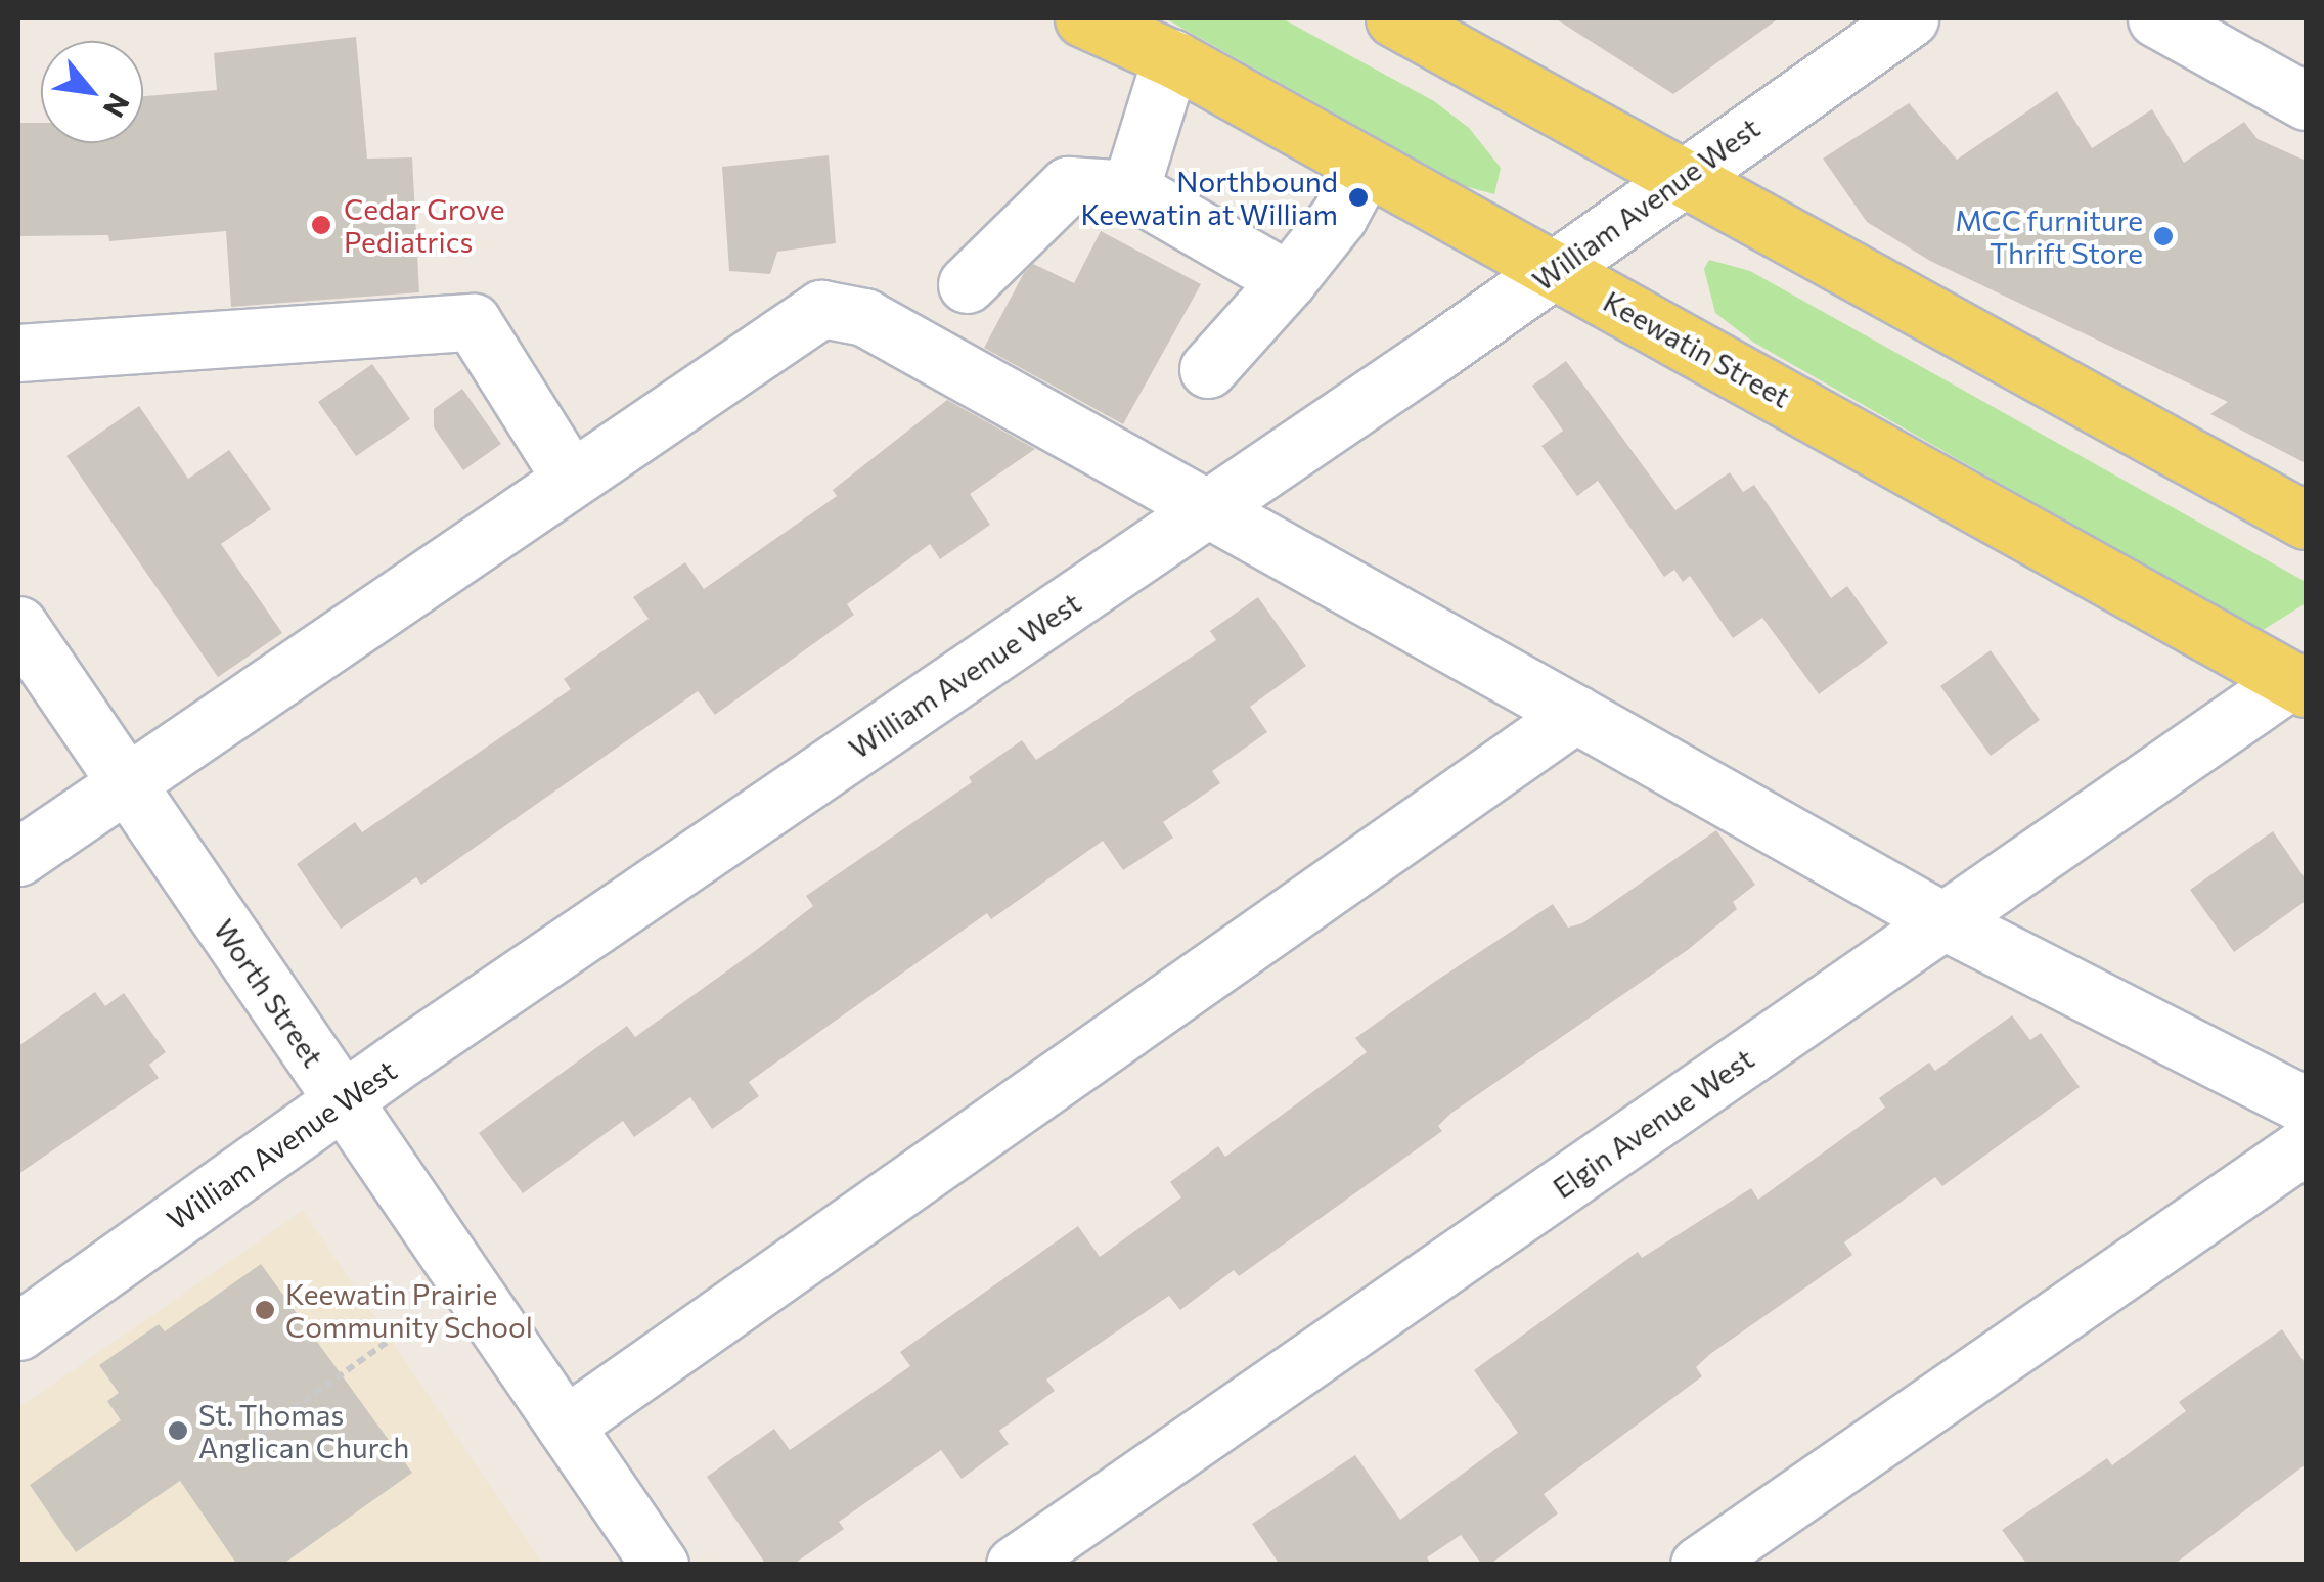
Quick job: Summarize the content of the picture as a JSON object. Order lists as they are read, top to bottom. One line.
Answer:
{"streets":{"main road":["Keewatin Street"],"street":["William Avenue West","Worth Street","Elgin Avenue West"]},"crossings":[["William Avenue West","Keewatin Street"],["William Avenue West","Worth Street"],["Keewatin Street","Elgin Avenue West"]],"places":["Northbound Keewatin at William","Cedar Grove Pediatrics","MCC furniture Thrift Store","Keewatin Prairie Community School","St. Thomas Anglican Church"],"north":"bottom right"}
